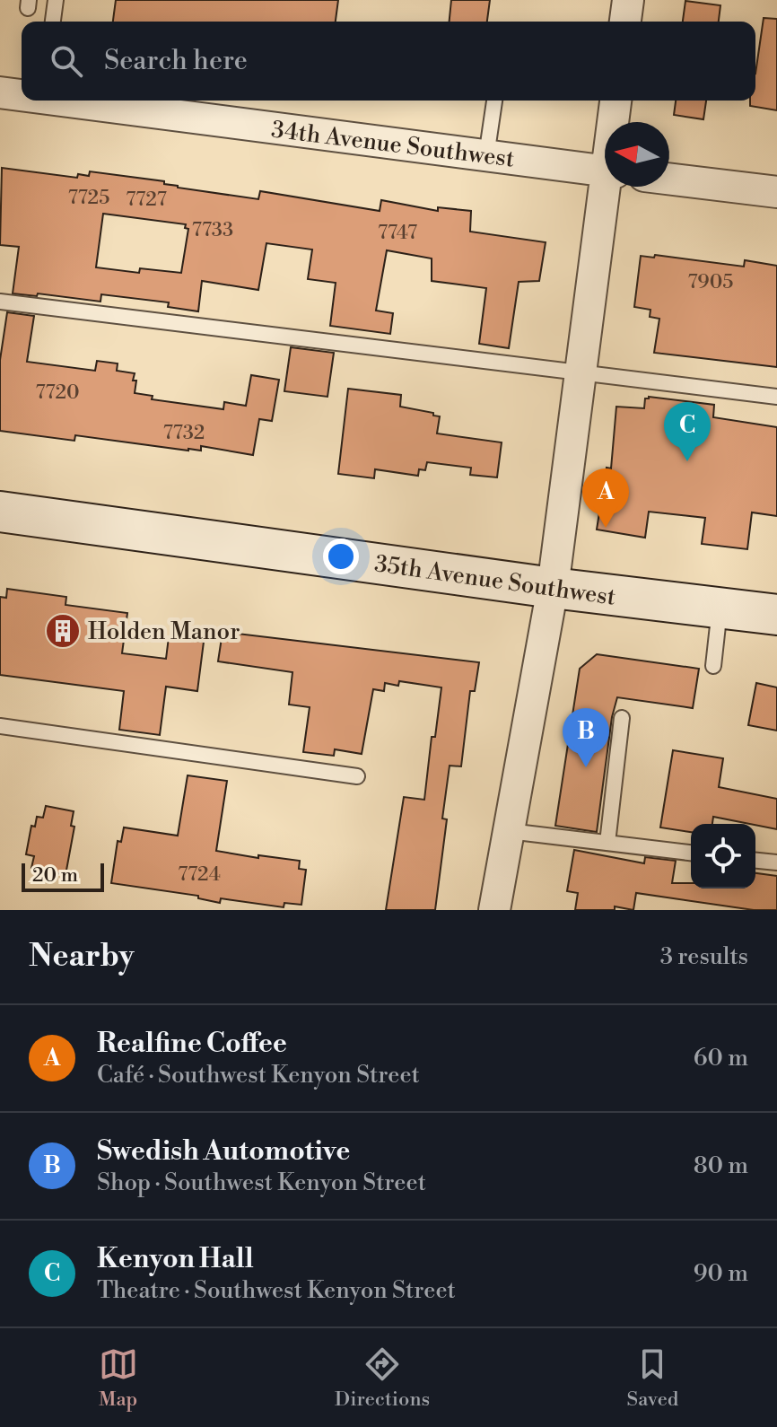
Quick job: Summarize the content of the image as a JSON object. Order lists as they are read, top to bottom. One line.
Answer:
{"streets":{"main road":["35th Avenue Southwest"],"street":["34th Avenue Southwest"]},"places":{"building":["Holden Manor"]},"house_numbers":["7725","7727","7733","7747","7905","7720","7732","7724"],"scale_bar":"20 m","north":"left","page":{"search":"Search here","pins":["C","A","B"],"scale":"20 m","heading":["Nearby","3 results"],"list":[{"mark":"A","name":"Realfine Coffee","note":"Café · Southwest Kenyon Street","value":"60 m"},{"mark":"B","name":"Swedish Automotive","note":"Shop · Southwest Kenyon Street","value":"80 m"},{"mark":"C","name":"Kenyon Hall","note":"Theatre · Southwest Kenyon Street","value":"90 m"}],"nav":["Map","Directions","Saved"]}}
